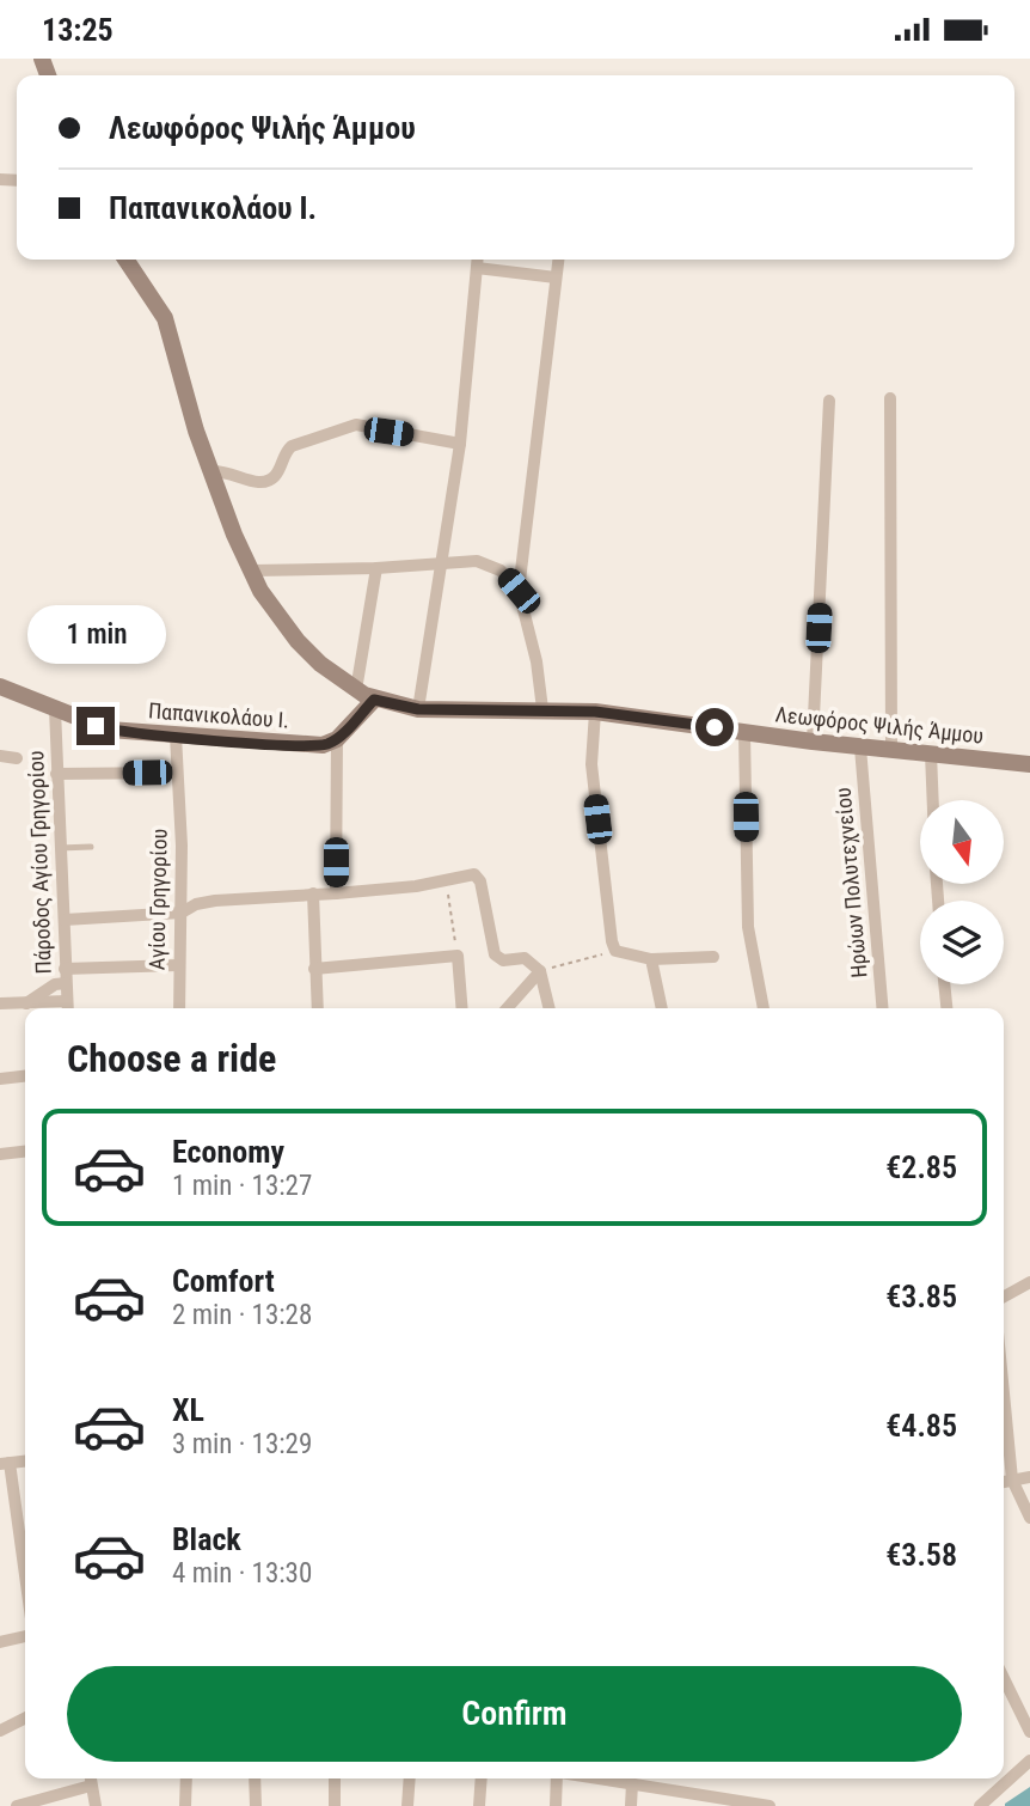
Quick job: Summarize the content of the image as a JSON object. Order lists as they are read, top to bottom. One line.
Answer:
{"streets":{"street":["Παπανικολάου Ι.","Λεωφόρος Ψιλής Άμμου","Πάροδος Αγίου Γρηγορίου","Ηρώων Πολυτεχνείου","Αγίου Γρηγορίου"]},"crossings":[["Παπανικολάου Ι.","Πάροδος Αγίου Γρηγορίου"],["Παπανικολάου Ι.","Αγίου Γρηγορίου"],["Λεωφόρος Ψιλής Άμμου","Ηρώων Πολυτεχνείου"]],"north":"bottom","page":{"status":"13:25","banner":["Λεωφόρος Ψιλής Άμμου","Παπανικολάου Ι."],"bubble":"1 min","heading":"Choose a ride","list":[{"name":"Economy","note":"1 min · 13:27","value":"€2.85"},{"name":"Comfort","note":"2 min · 13:28","value":"€3.85"},{"name":"XL","note":"3 min · 13:29","value":"€4.85"},{"name":"Black","note":"4 min · 13:30","value":"€3.58"}],"buttons":"Confirm"}}
